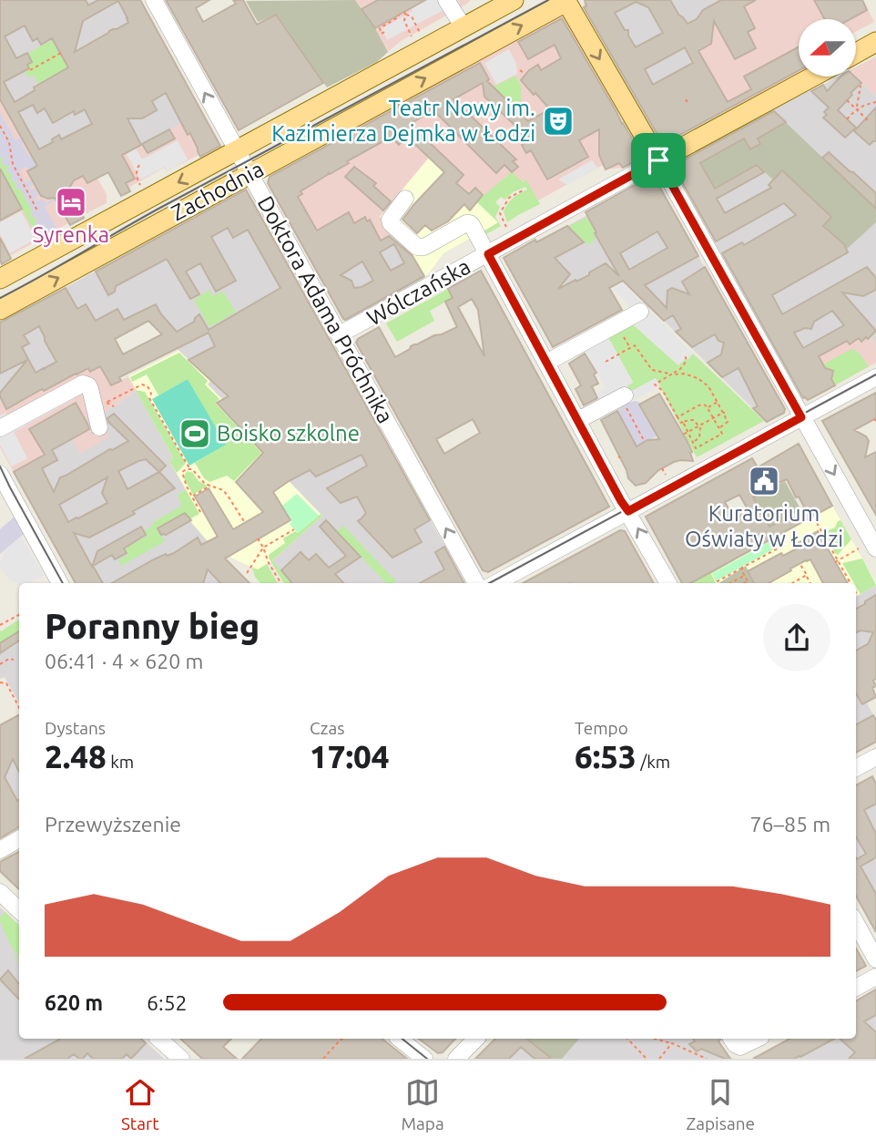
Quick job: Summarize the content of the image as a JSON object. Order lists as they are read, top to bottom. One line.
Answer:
{"streets":{"main road":["Zachodnia","Wólczańska"],"street":["Doktora Adama Próchnika"]},"crossings":[["Zachodnia","Doktora Adama Próchnika"],["Wólczańska","Doktora Adama Próchnika"]],"one_way":["Doktora Adama Próchnika"],"places":{"theatre":["Teatr Nowy im. Kazimierza Dejmka w Łodzi"],"hotel":["Syrenka"],"sports":["Boisko szkolne"],"public building":["Kuratorium Oświaty w Łodzi"]},"north":"left","page":{"heading":["Poranny bieg","06:41 · 4 × 620 m"],"stats":[["Dystans","2.48 km"],["Czas","17:04"],["Tempo","6:53 /km"]],"chart":["Przewyższenie","76–85 m"],"list":[{"name":"620 m","note":"6:52"}],"tabs":["Start","Mapa","Zapisane"]}}
